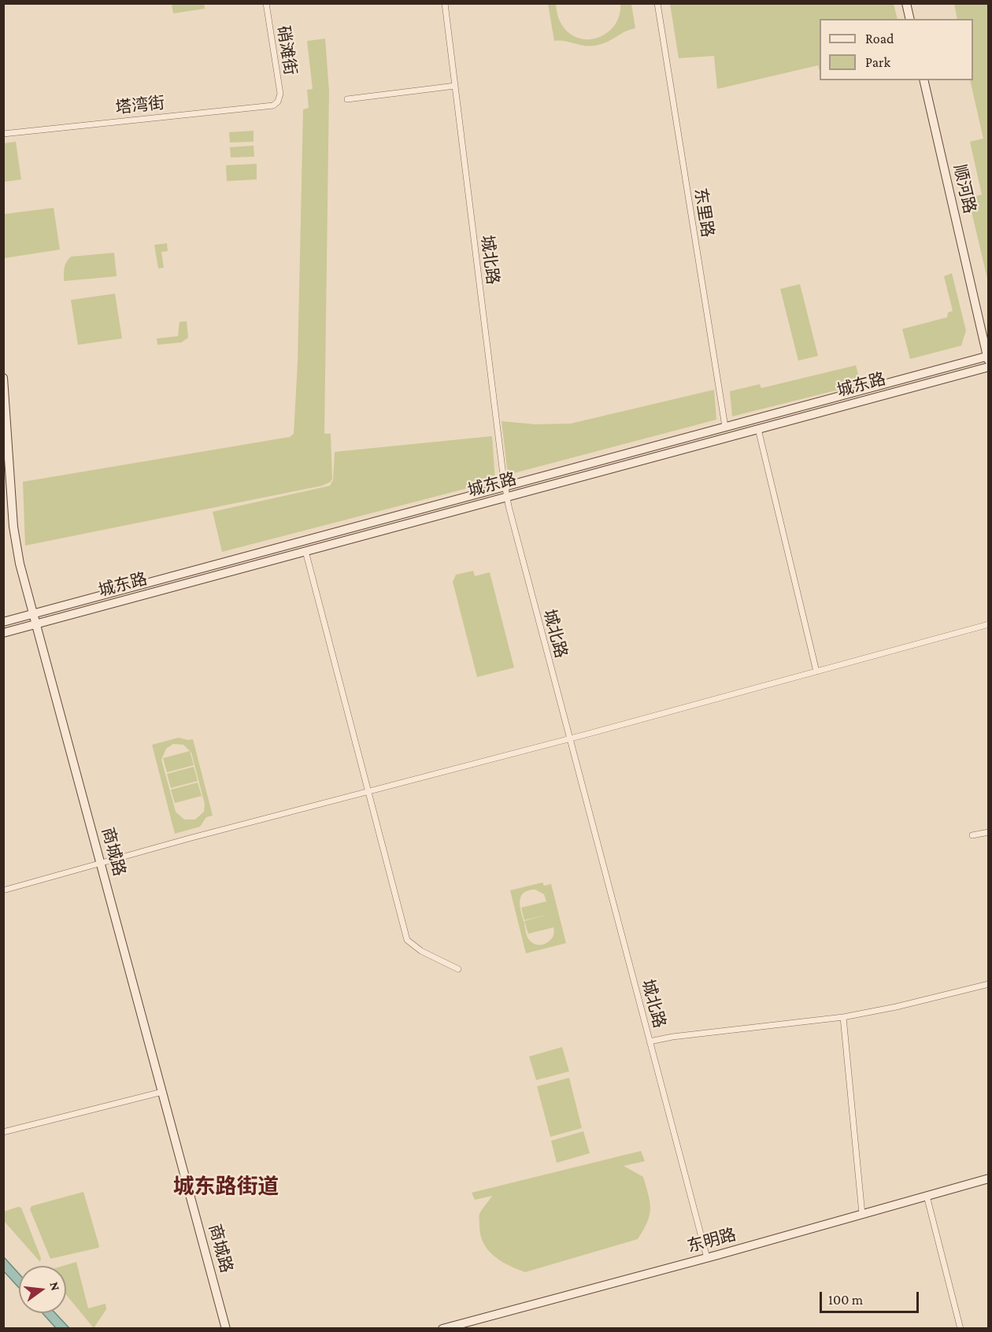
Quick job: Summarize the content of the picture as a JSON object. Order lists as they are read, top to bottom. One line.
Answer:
{"streets":{"main road":["顺河路","城东路","商城路","东明路"],"street":["硝滩街","塔湾街","东里路","城北路"]},"crossings":[["硝滩街","塔湾街"],["顺河路","城东路"],["东里路","城东路"],["城北路","城东路"],["城北路","东明路"],["城东路","商城路"]],"districts":["城东路街道"],"legend":["Road","Park"],"scale_bar":"100 m","north":"right"}
